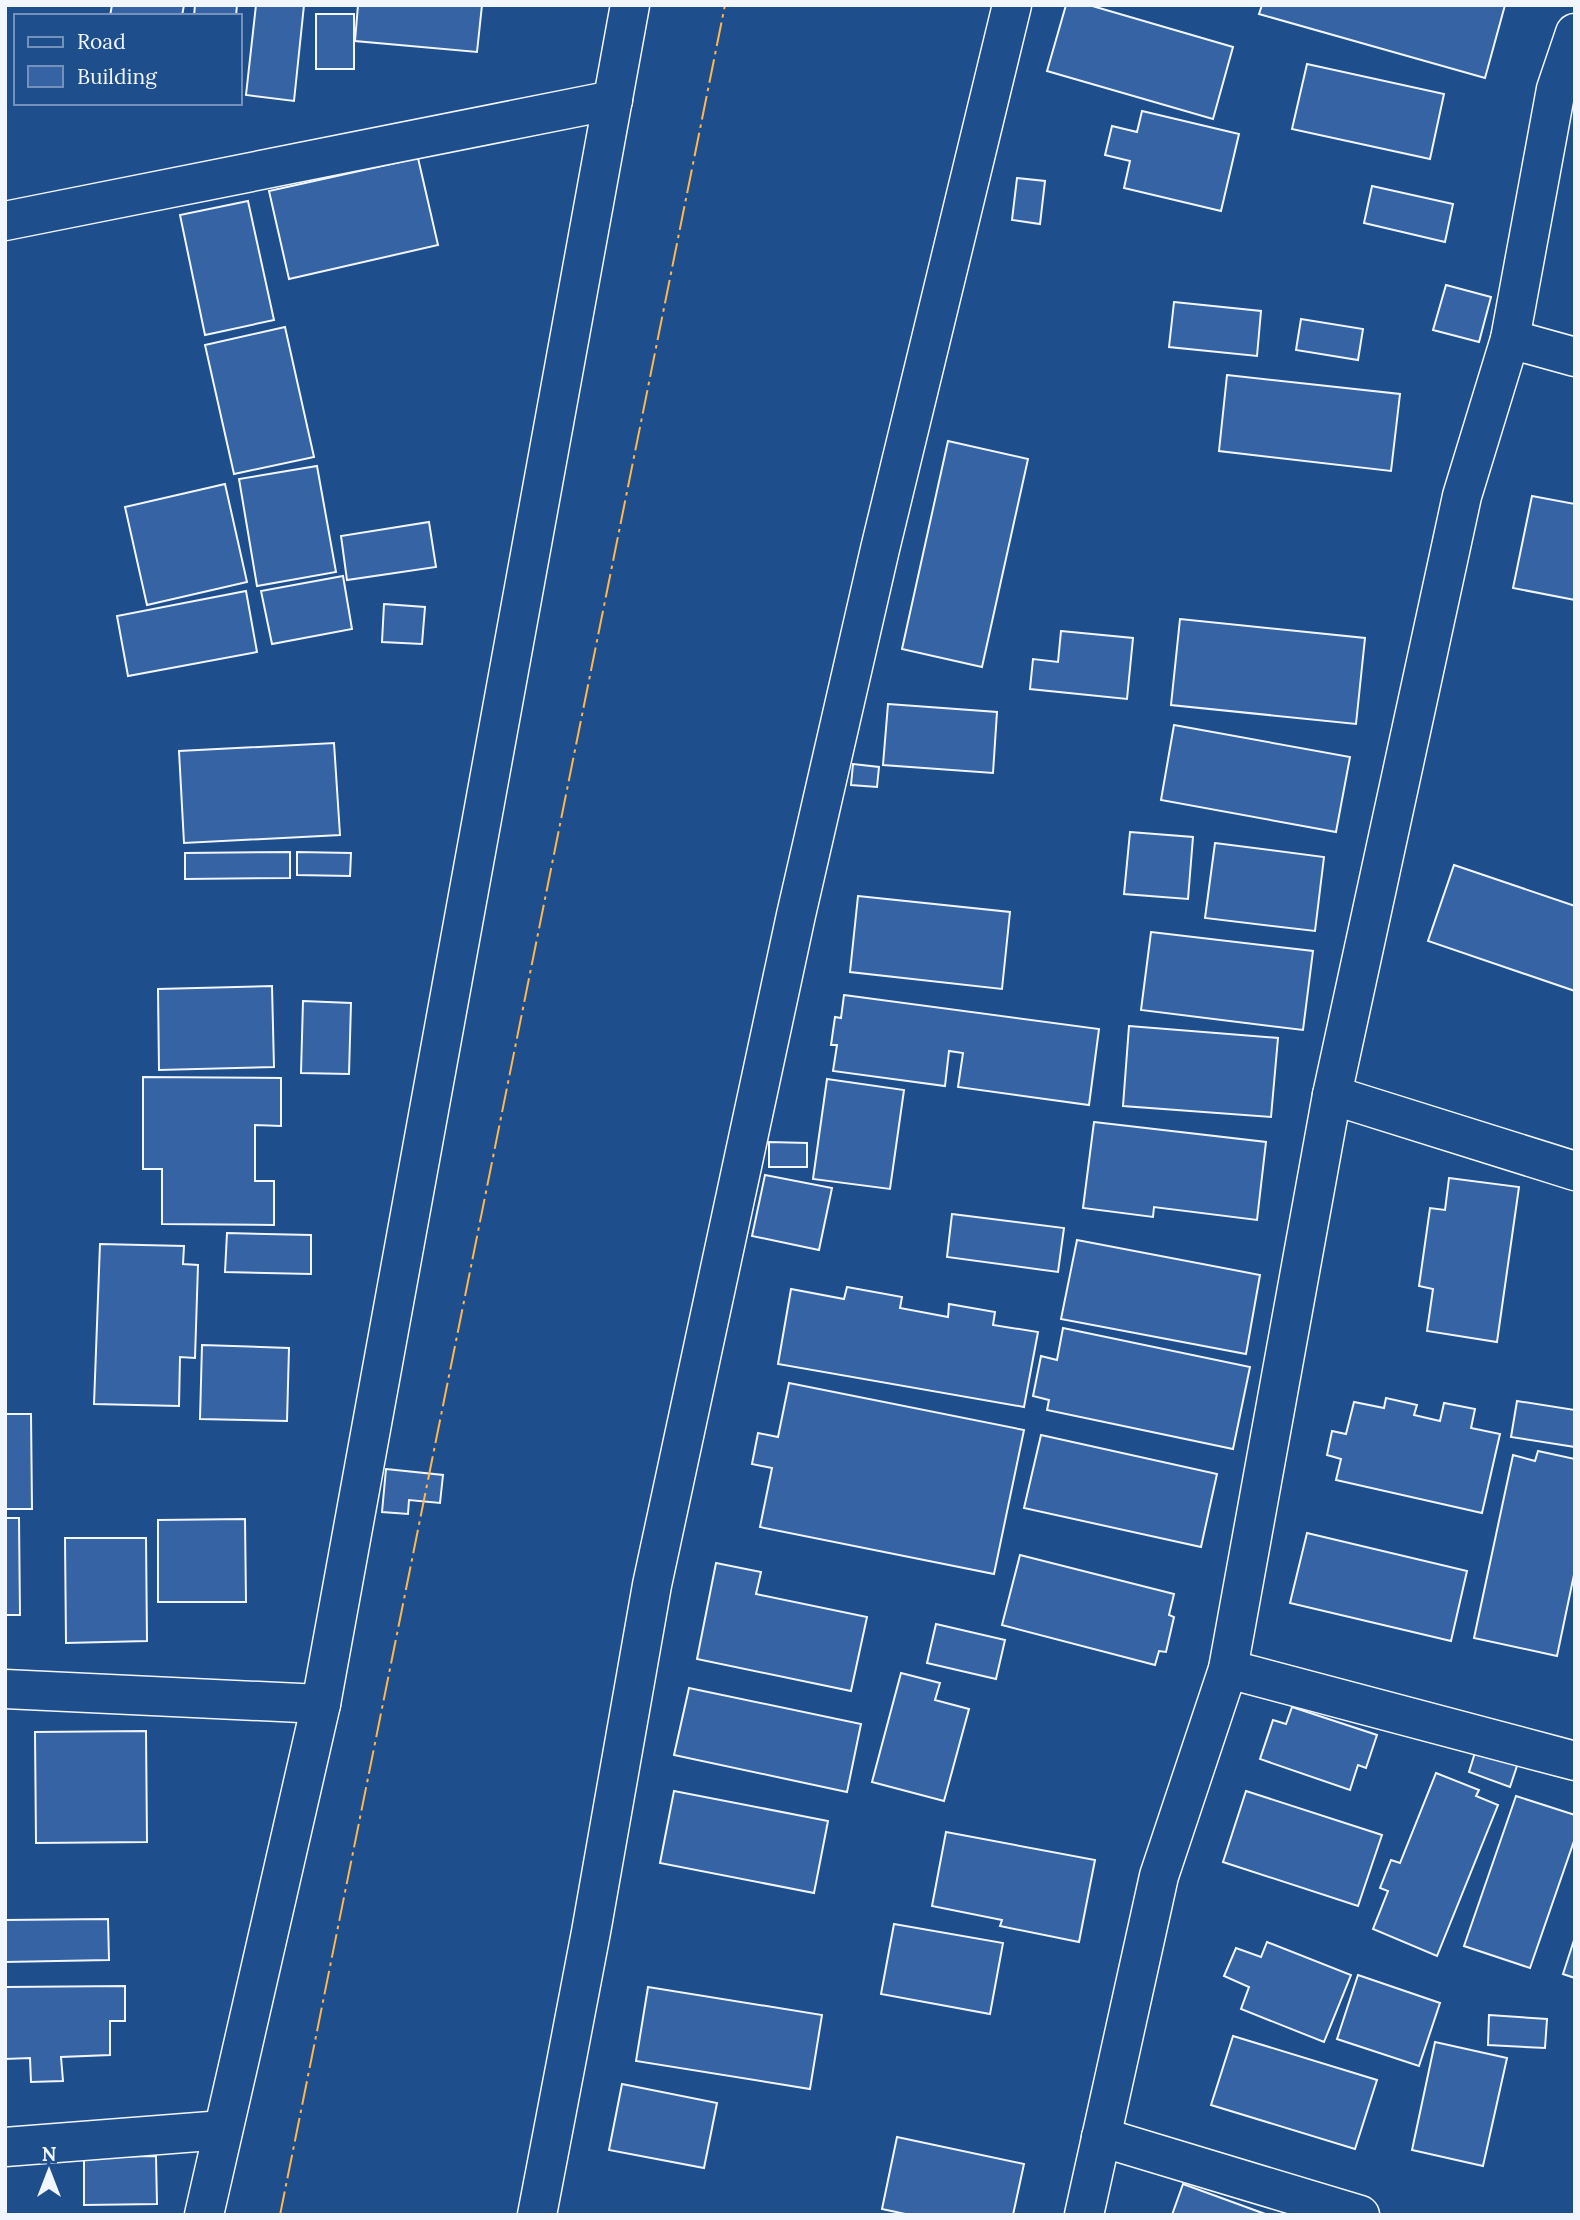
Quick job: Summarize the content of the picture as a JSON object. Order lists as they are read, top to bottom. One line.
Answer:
{"legend":["Road","Building"],"north":"top"}
